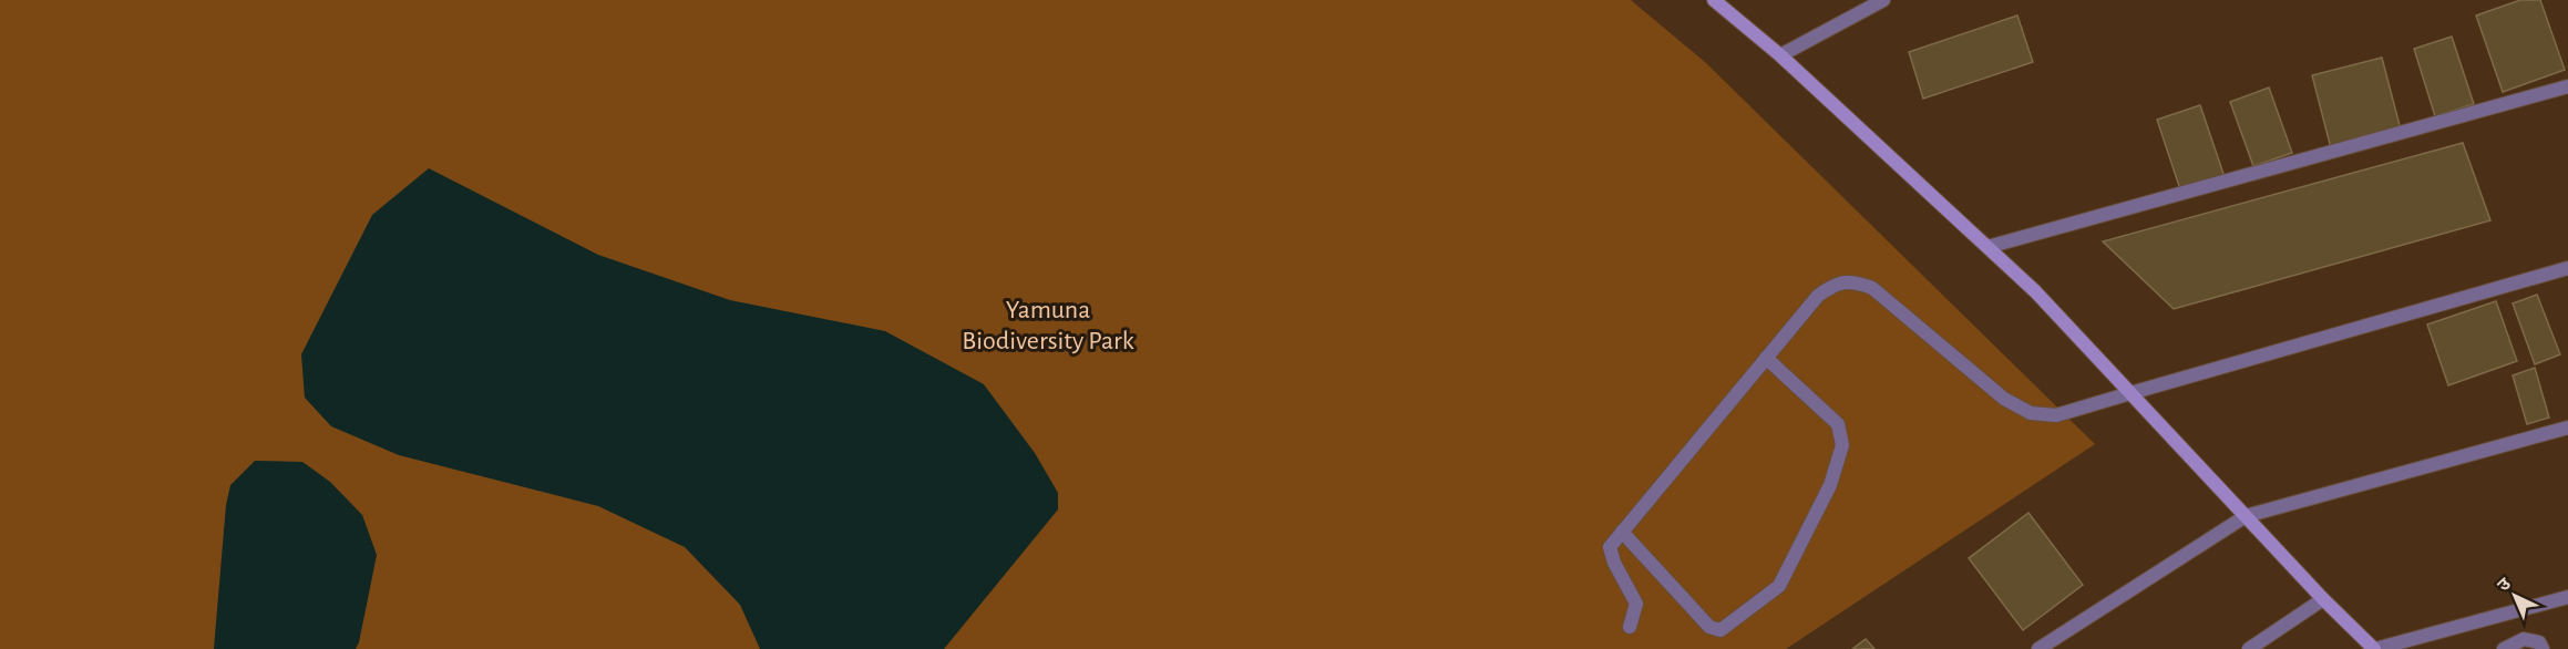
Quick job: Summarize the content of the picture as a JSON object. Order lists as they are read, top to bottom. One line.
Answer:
{"parks":["Yamuna Biodiversity Park"],"north":"top left"}
